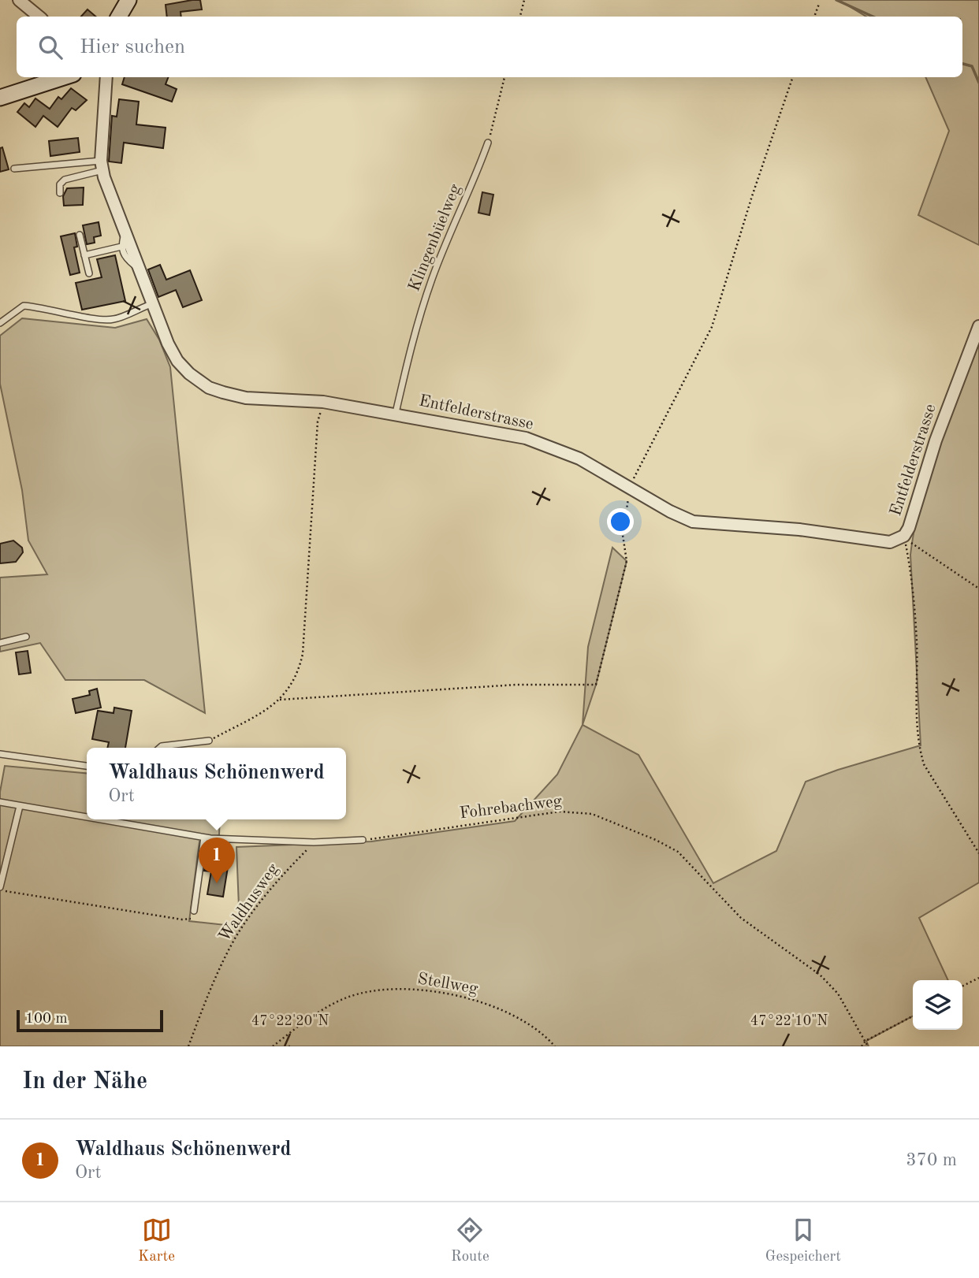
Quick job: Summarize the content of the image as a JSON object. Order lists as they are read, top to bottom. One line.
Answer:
{"streets":{"street":["Entfelderstrasse"],"lane":["Klingenbüelweg"],"path":["Fohrebachweg","Waldhusweg","Stellweg"]},"crossings":[["Klingenbüelweg","Entfelderstrasse"]],"scale_bar":"100 m","page":{"search":"Hier suchen","popup":["Waldhaus Schönenwerd","Ort"],"pins":"1","scale":"100 m","heading":"In der Nähe","list":[{"mark":"1","name":"Waldhaus Schönenwerd","note":"Ort","value":"370 m"}],"nav":["Karte","Route","Gespeichert"]},"coordinates":["47°22'20\"N","47°22'10\"N"]}
